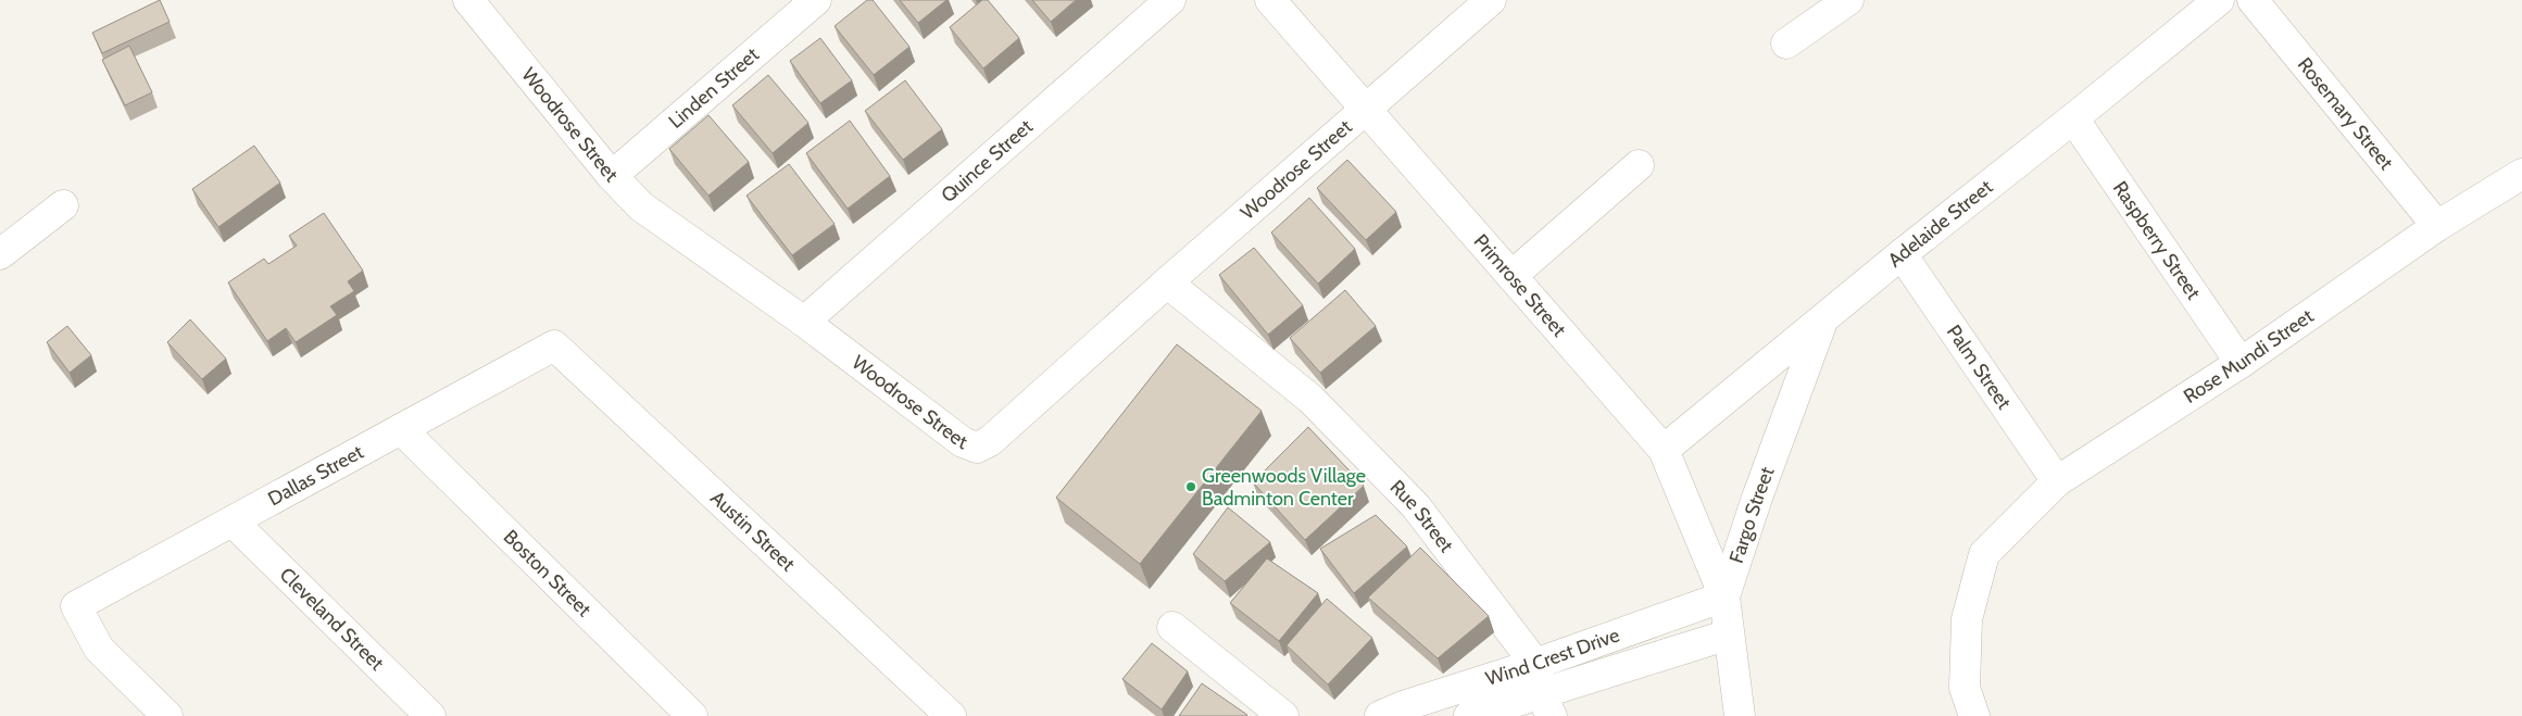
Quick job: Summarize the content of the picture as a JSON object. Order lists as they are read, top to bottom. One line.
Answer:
{"streets":{"street":["Linden Street","Rosemary Street","Woodrose Street","Quince Street","Adelaide Street","Raspberry Street","Primrose Street","Rose Mundi Street","Palm Street","Dallas Street","Fargo Street","Rue Street","Austin Street","Boston Street","Cleveland Street","Wind Crest Drive"]},"crossings":[["Linden Street","Woodrose Street"],["Rosemary Street","Rose Mundi Street"],["Woodrose Street","Quince Street"],["Woodrose Street","Primrose Street"],["Woodrose Street","Rue Street"],["Adelaide Street","Raspberry Street"],["Adelaide Street","Primrose Street"],["Adelaide Street","Palm Street"],["Adelaide Street","Fargo Street"],["Raspberry Street","Rose Mundi Street"],["Primrose Street","Fargo Street"],["Primrose Street","Wind Crest Drive"],["Rose Mundi Street","Palm Street"],["Dallas Street","Austin Street"],["Dallas Street","Boston Street"],["Dallas Street","Cleveland Street"],["Fargo Street","Wind Crest Drive"],["Rue Street","Wind Crest Drive"]],"places":["Greenwoods Village Badminton Center"]}
